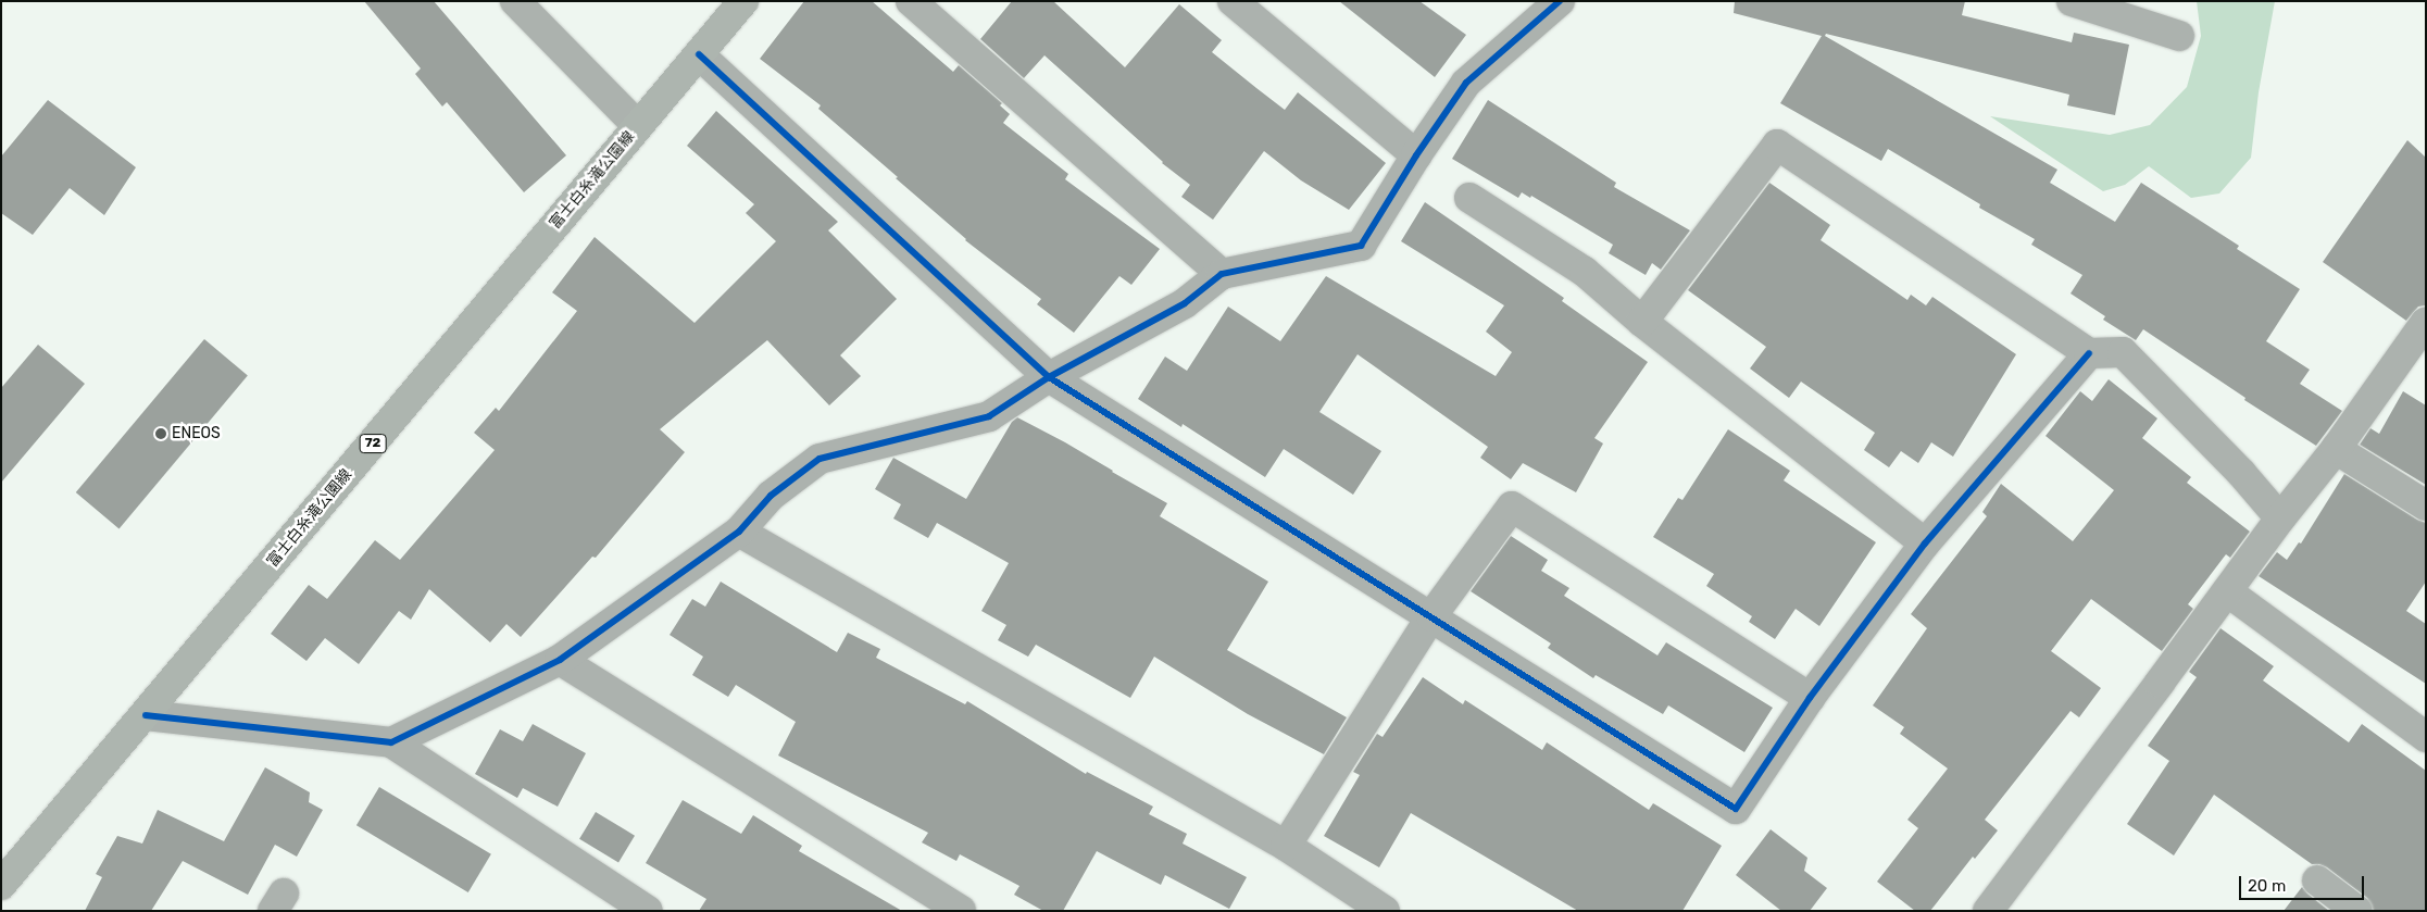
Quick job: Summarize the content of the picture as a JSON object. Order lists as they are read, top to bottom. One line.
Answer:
{"streets":{"main road":["富士白糸滝公園線","72"]},"places":["ENEOS"],"scale_bar":"20 m"}
